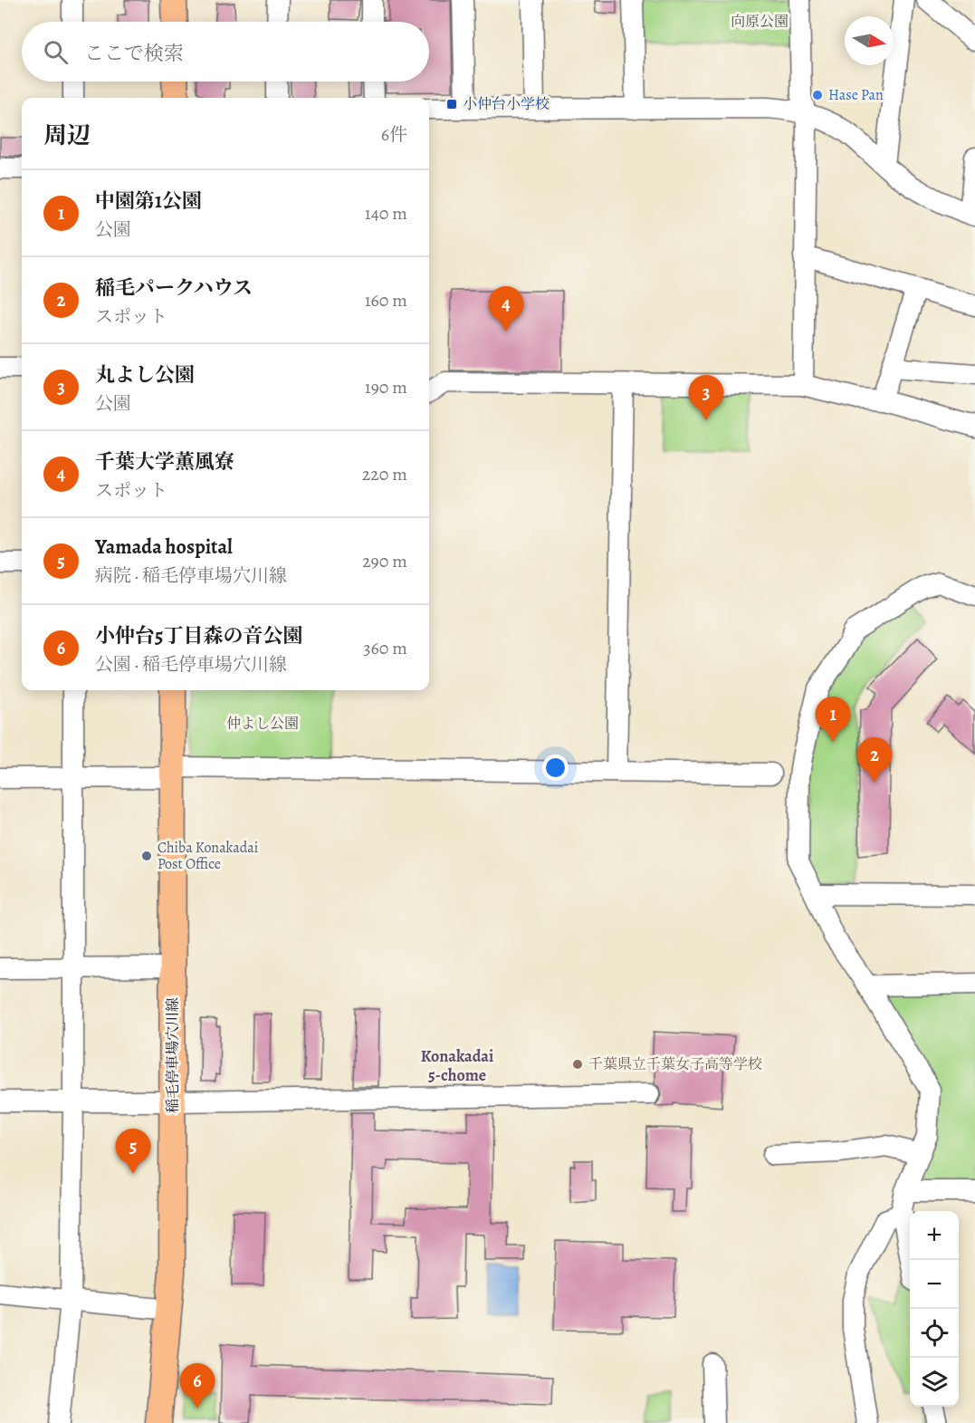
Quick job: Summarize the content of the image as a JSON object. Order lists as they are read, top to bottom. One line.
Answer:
{"streets":{"main road":["稲毛停車場穴川線"]},"districts":["Konakadai 5-chome"],"parks":["向原公園","仲よし公園"],"places":{"other":["Hase Pan","Chiba Konakadai Post Office","千葉県立千葉女子高等学校"],"transit":["小仲台小学校"]},"north":"right","page":{"search":"ここで検索","heading":["周辺","6件"],"list":[{"mark":"1","name":"中園第1公園","note":"公園","value":"140 m"},{"mark":"2","name":"稲毛パークハウス","note":"スポット","value":"160 m"},{"mark":"3","name":"丸よし公園","note":"公園","value":"190 m"},{"mark":"4","name":"千葉大学薫風寮","note":"スポット","value":"220 m"},{"mark":"5","name":"Yamada hospital","note":"病院 · 稲毛停車場穴川線","value":"290 m"},{"mark":"6","name":"小仲台5丁目森の音公園","note":"公園 · 稲毛停車場穴川線","value":"360 m"}],"pins":["4","3","1","2","5","6"],"map_buttons":["+","−"]}}
